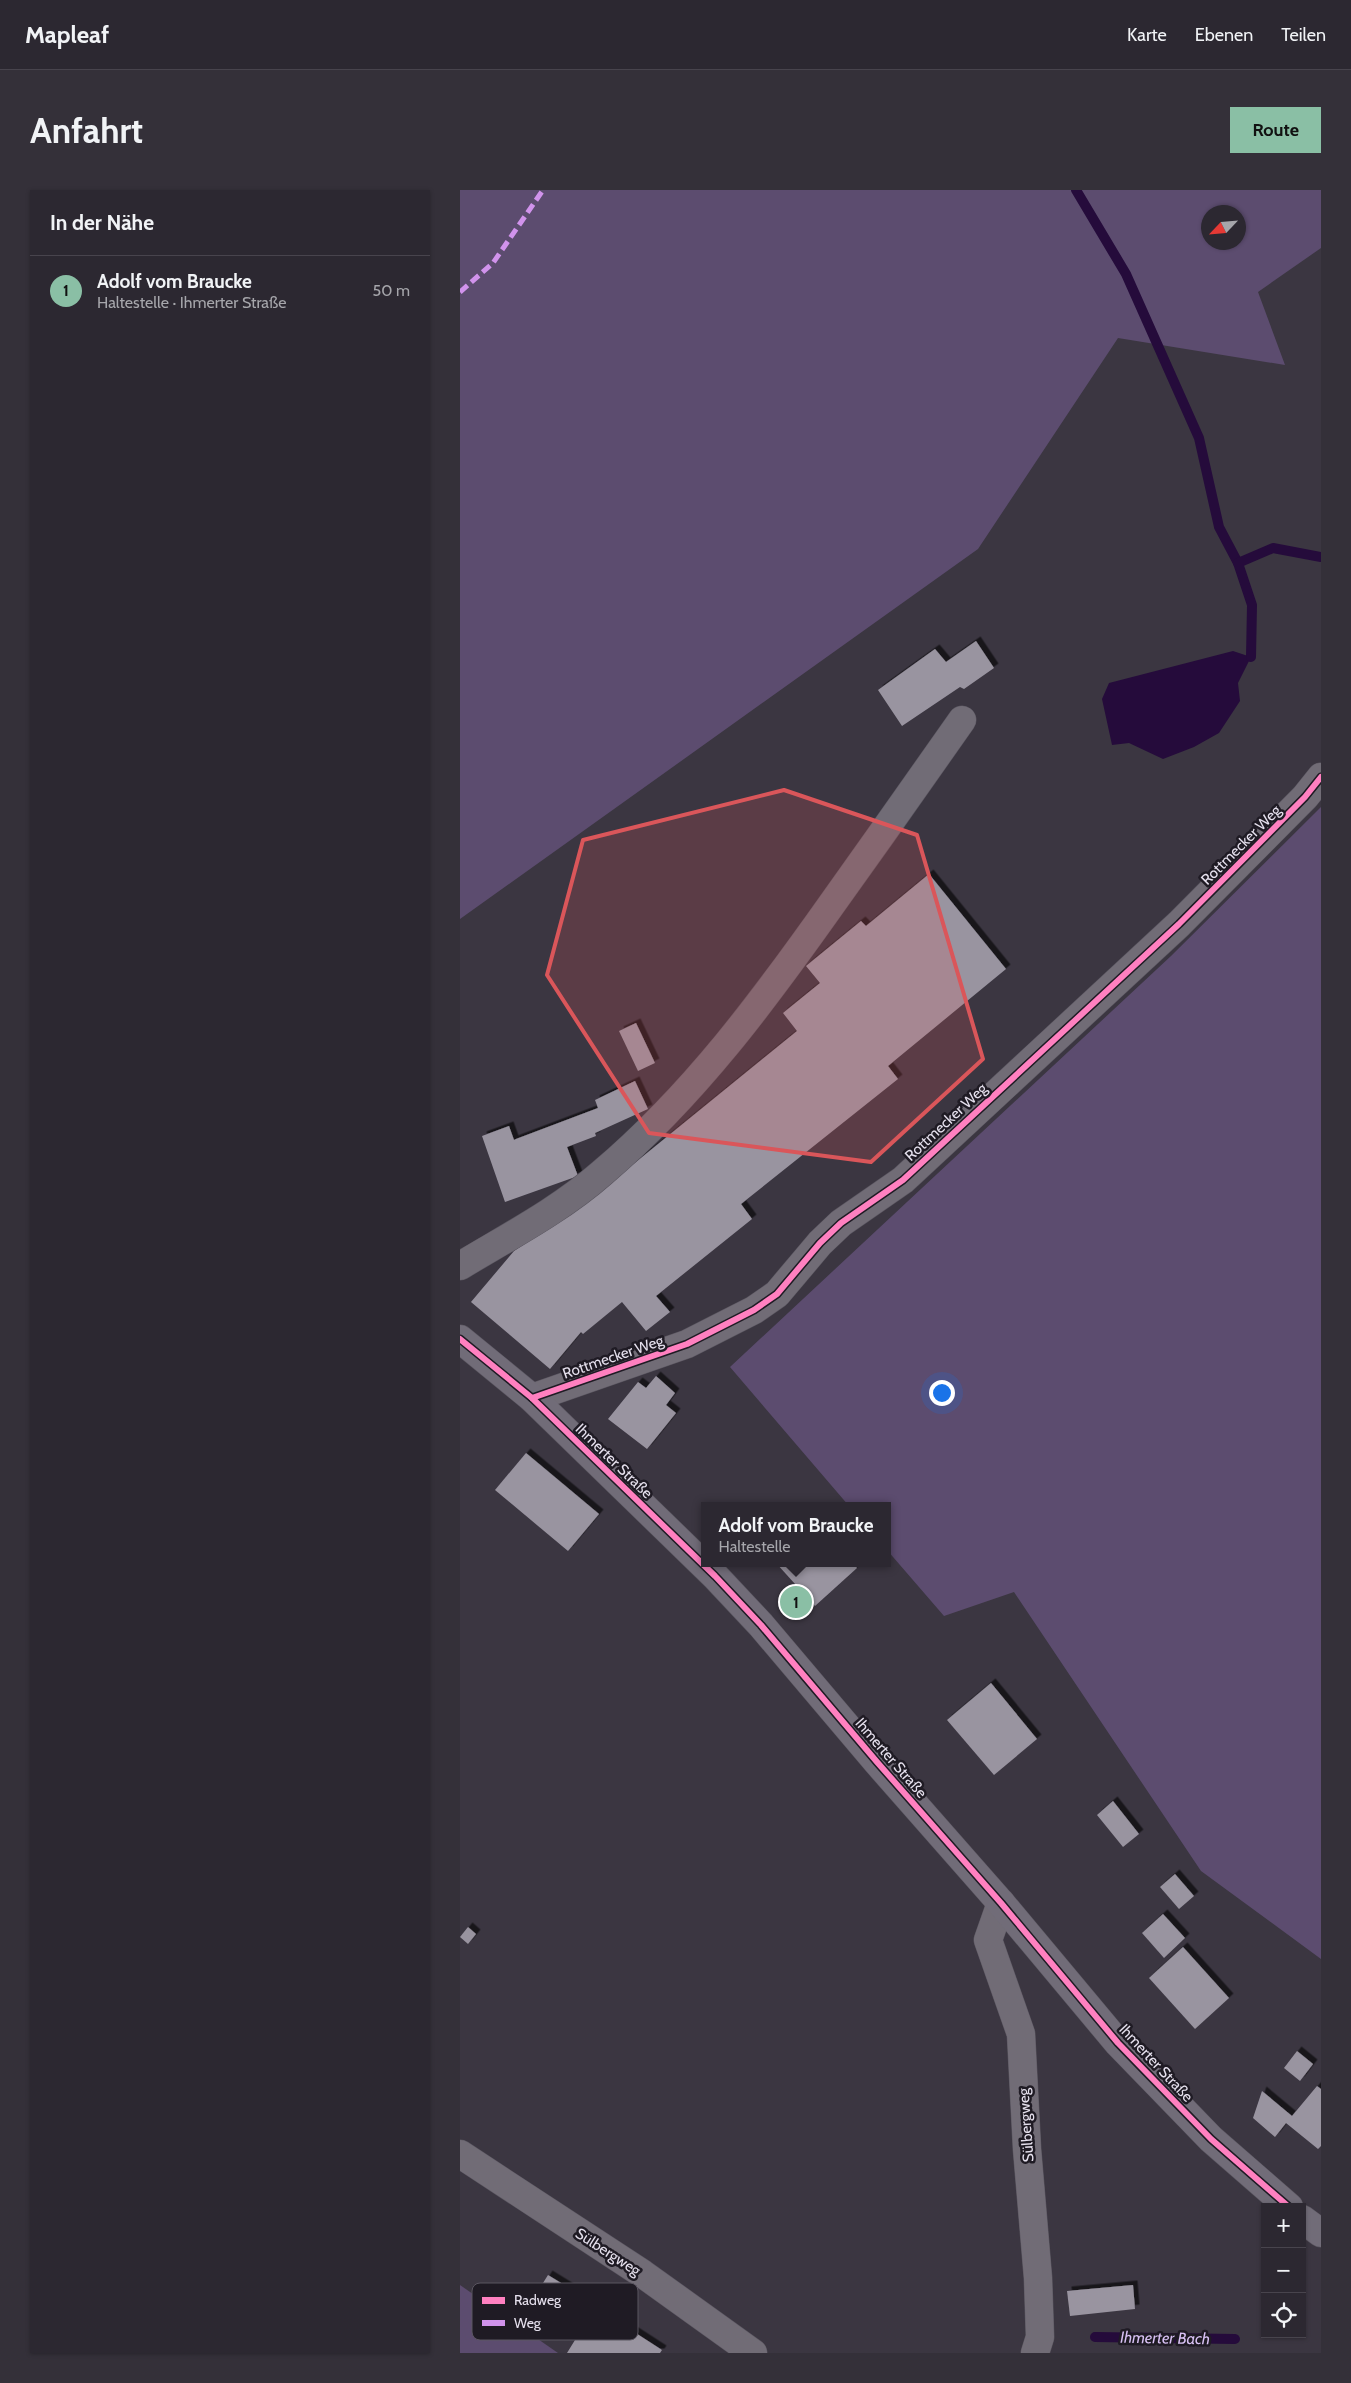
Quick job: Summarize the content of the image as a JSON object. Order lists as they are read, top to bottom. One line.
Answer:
{"streets":{"main road":["Ihmerter Straße"],"street":["Rottmecker Weg","Sülbergweg"]},"crossings":[["Rottmecker Weg","Ihmerter Straße"],["Ihmerter Straße","Sülbergweg"]],"water":["Ihmerter Bach"],"legend":["Radweg","Weg"],"north":"bottom left","page":{"header":"Mapleaf","nav":["Karte","Ebenen","Teilen"],"buttons":"Route","title":"Anfahrt","heading":"In der Nähe","list":[{"mark":"1","name":"Adolf vom Braucke","note":"Haltestelle · Ihmerter Straße","value":"50 m"}],"popup":["Adolf vom Braucke","Haltestelle"],"pins":"1","map_buttons":["+","−"]}}
